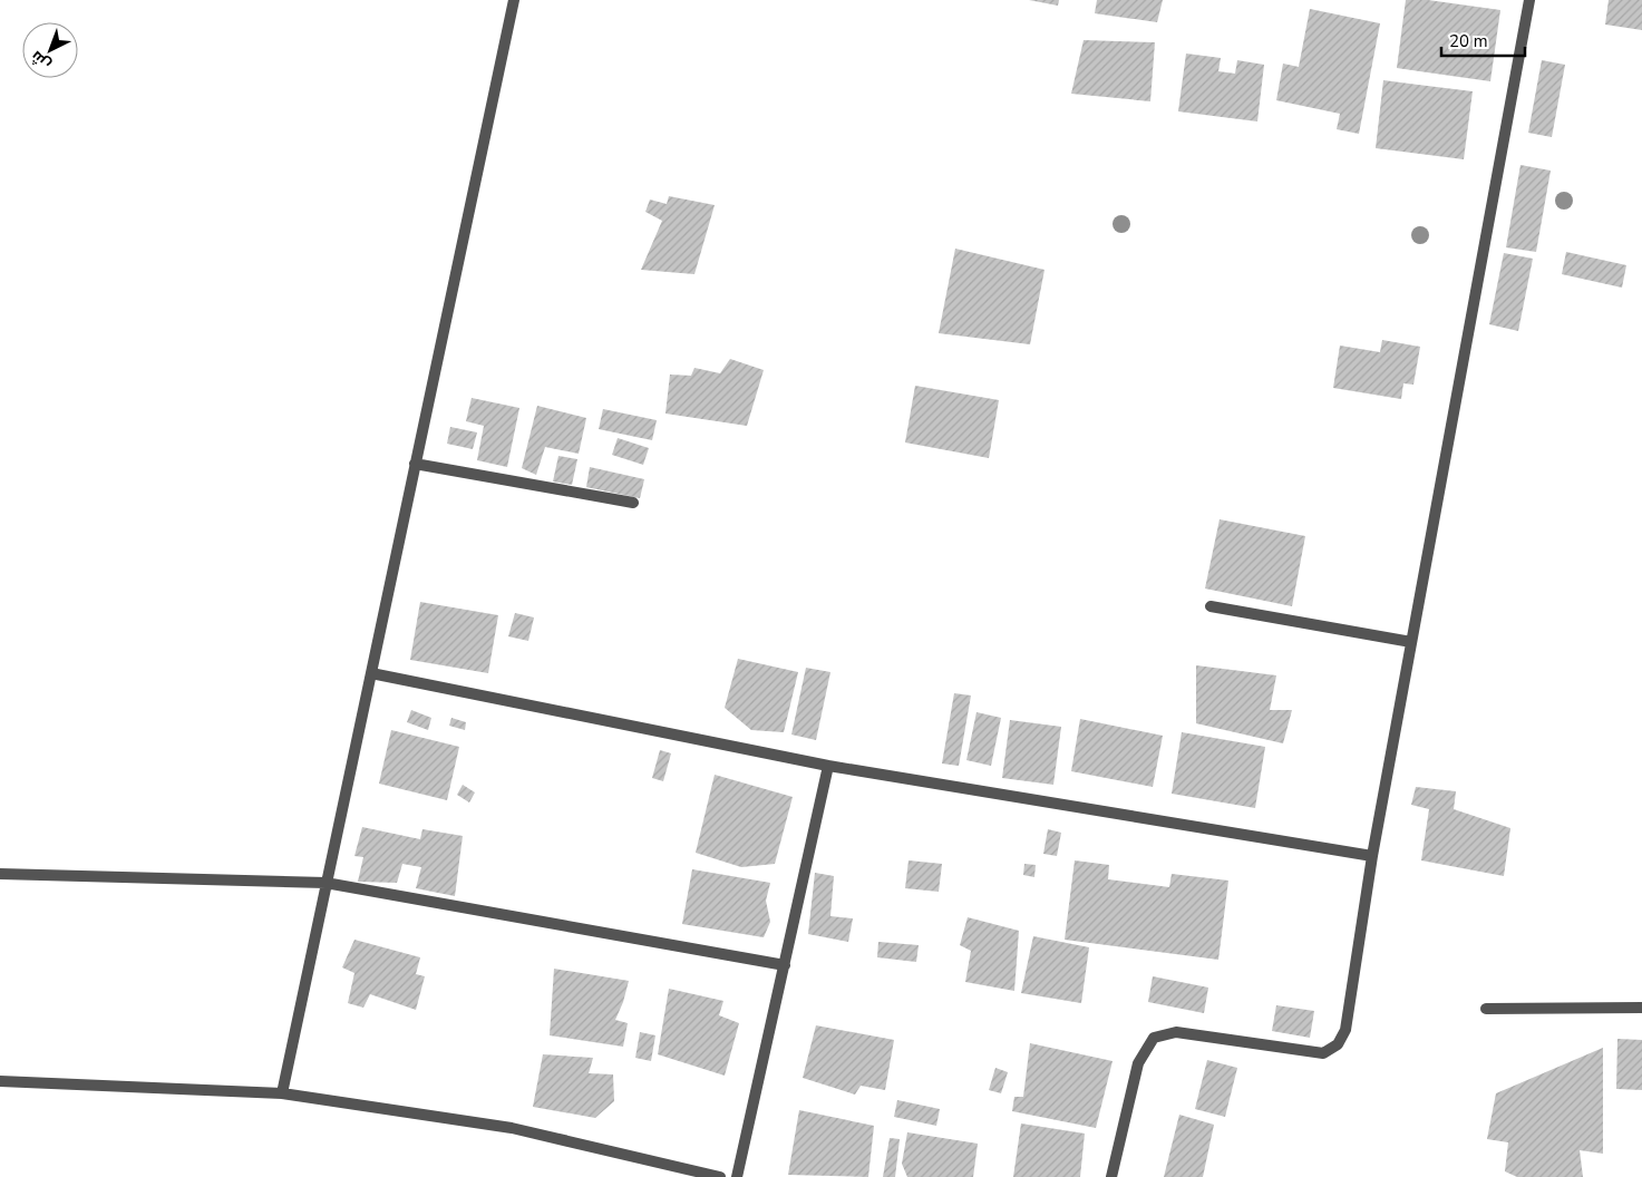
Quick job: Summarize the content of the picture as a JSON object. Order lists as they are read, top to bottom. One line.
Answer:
{"scale_bar":"20 m","north":"bottom left"}
